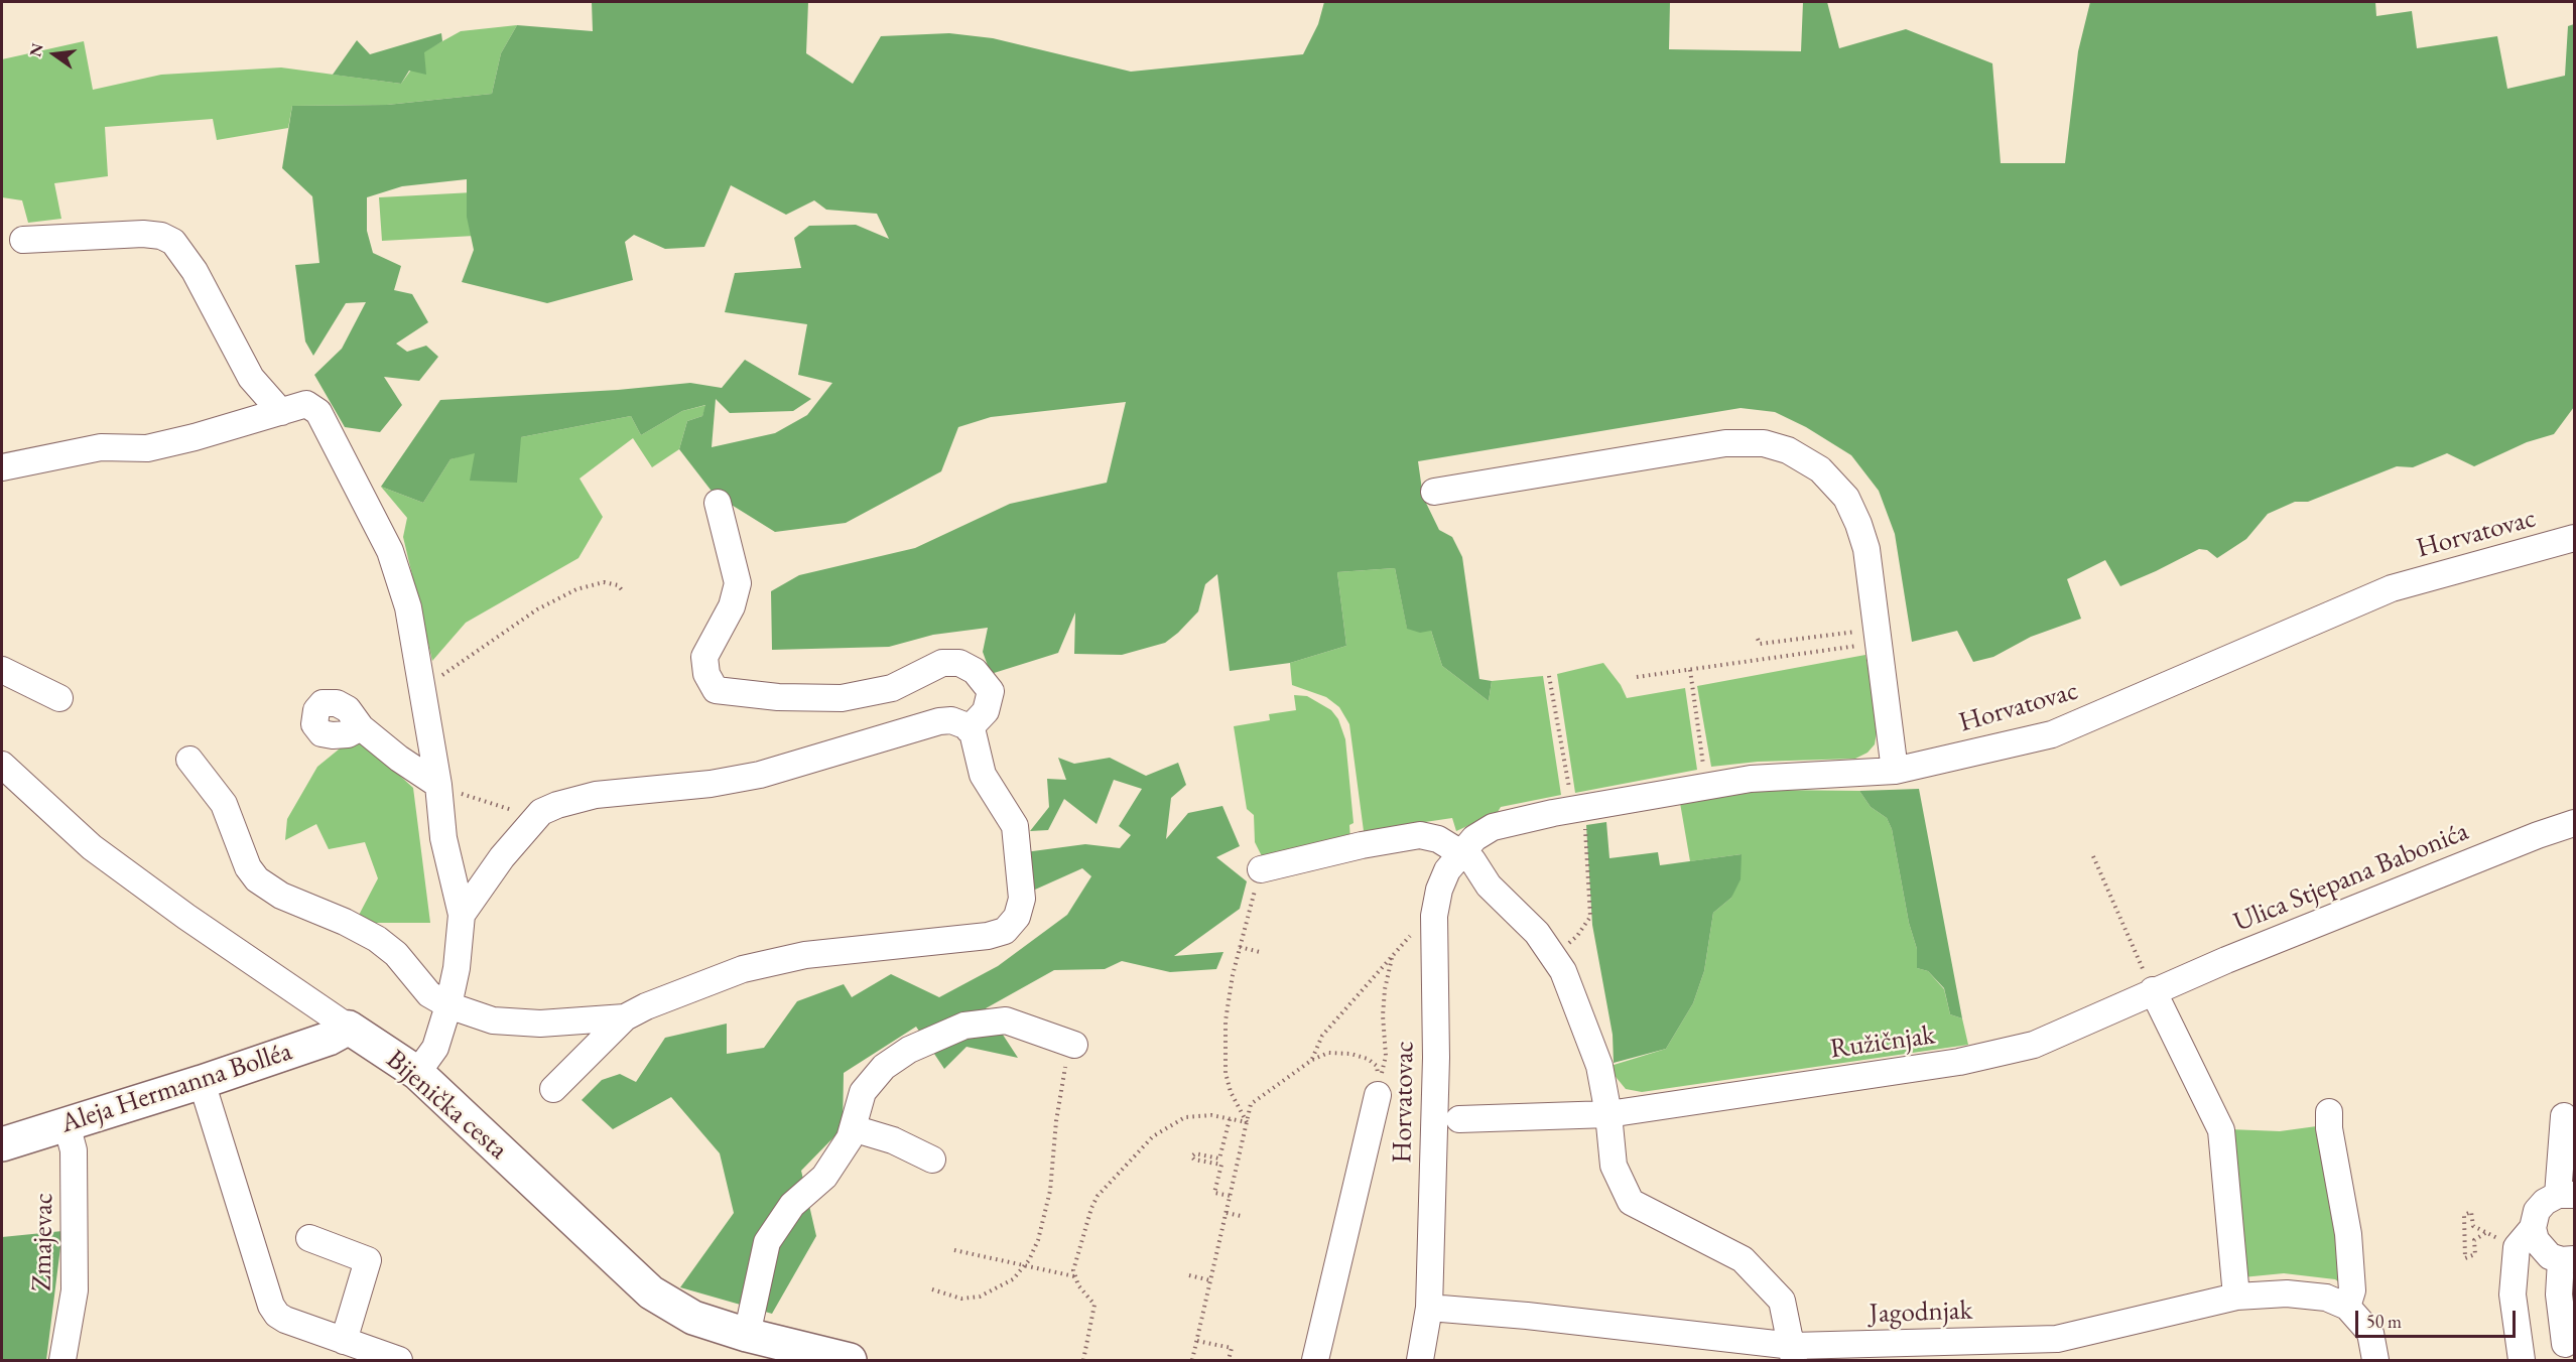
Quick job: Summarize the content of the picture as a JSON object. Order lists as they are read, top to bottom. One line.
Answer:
{"streets":{"main road":["Aleja Hermanna Bolléa","Bijenička cesta"],"street":["Horvatovac","Ulica Stjepana Babonića","Ružičnjak","Zmajevac","Jagodnjak"]},"crossings":[["Horvatovac","Jagodnjak"],["Ulica Stjepana Babonića","Ružičnjak"],["Aleja Hermanna Bolléa","Bijenička cesta"],["Aleja Hermanna Bolléa","Zmajevac"]],"scale_bar":"50 m","north":"left"}
